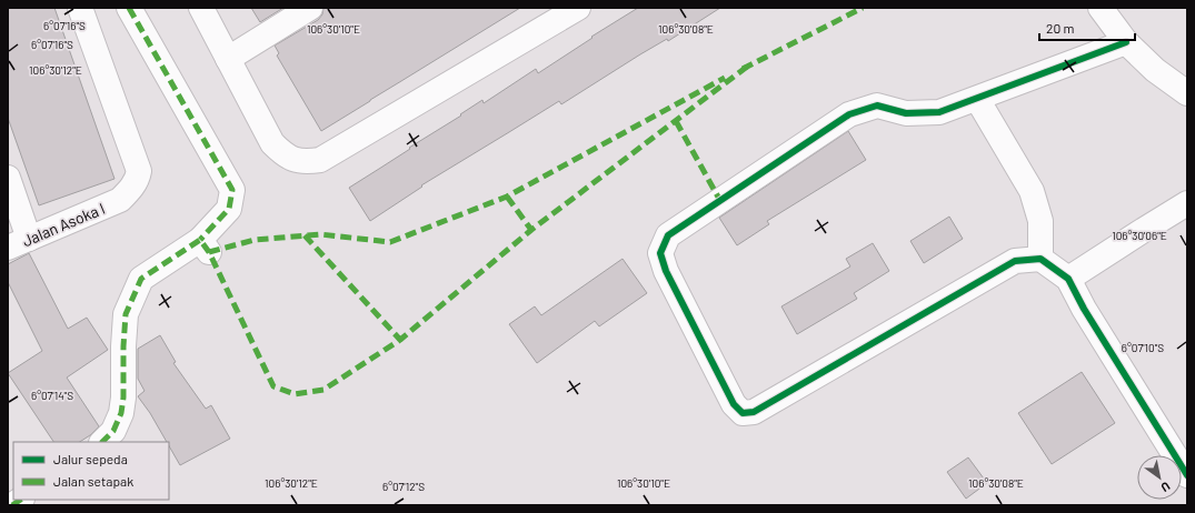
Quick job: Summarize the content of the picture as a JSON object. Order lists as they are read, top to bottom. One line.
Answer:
{"streets":{"street":["Jalan Asoka I"]},"legend":["Jalur sepeda","Jalan setapak"],"scale_bar":"20 m","north":"bottom right","coordinates":["6°07'16\"S","106°30'10\"E","106°30'08\"E","106°30'12\"E","106°30'06\"E","6°07'10\"S","6°07'14\"S","6°07'12\"S"]}
